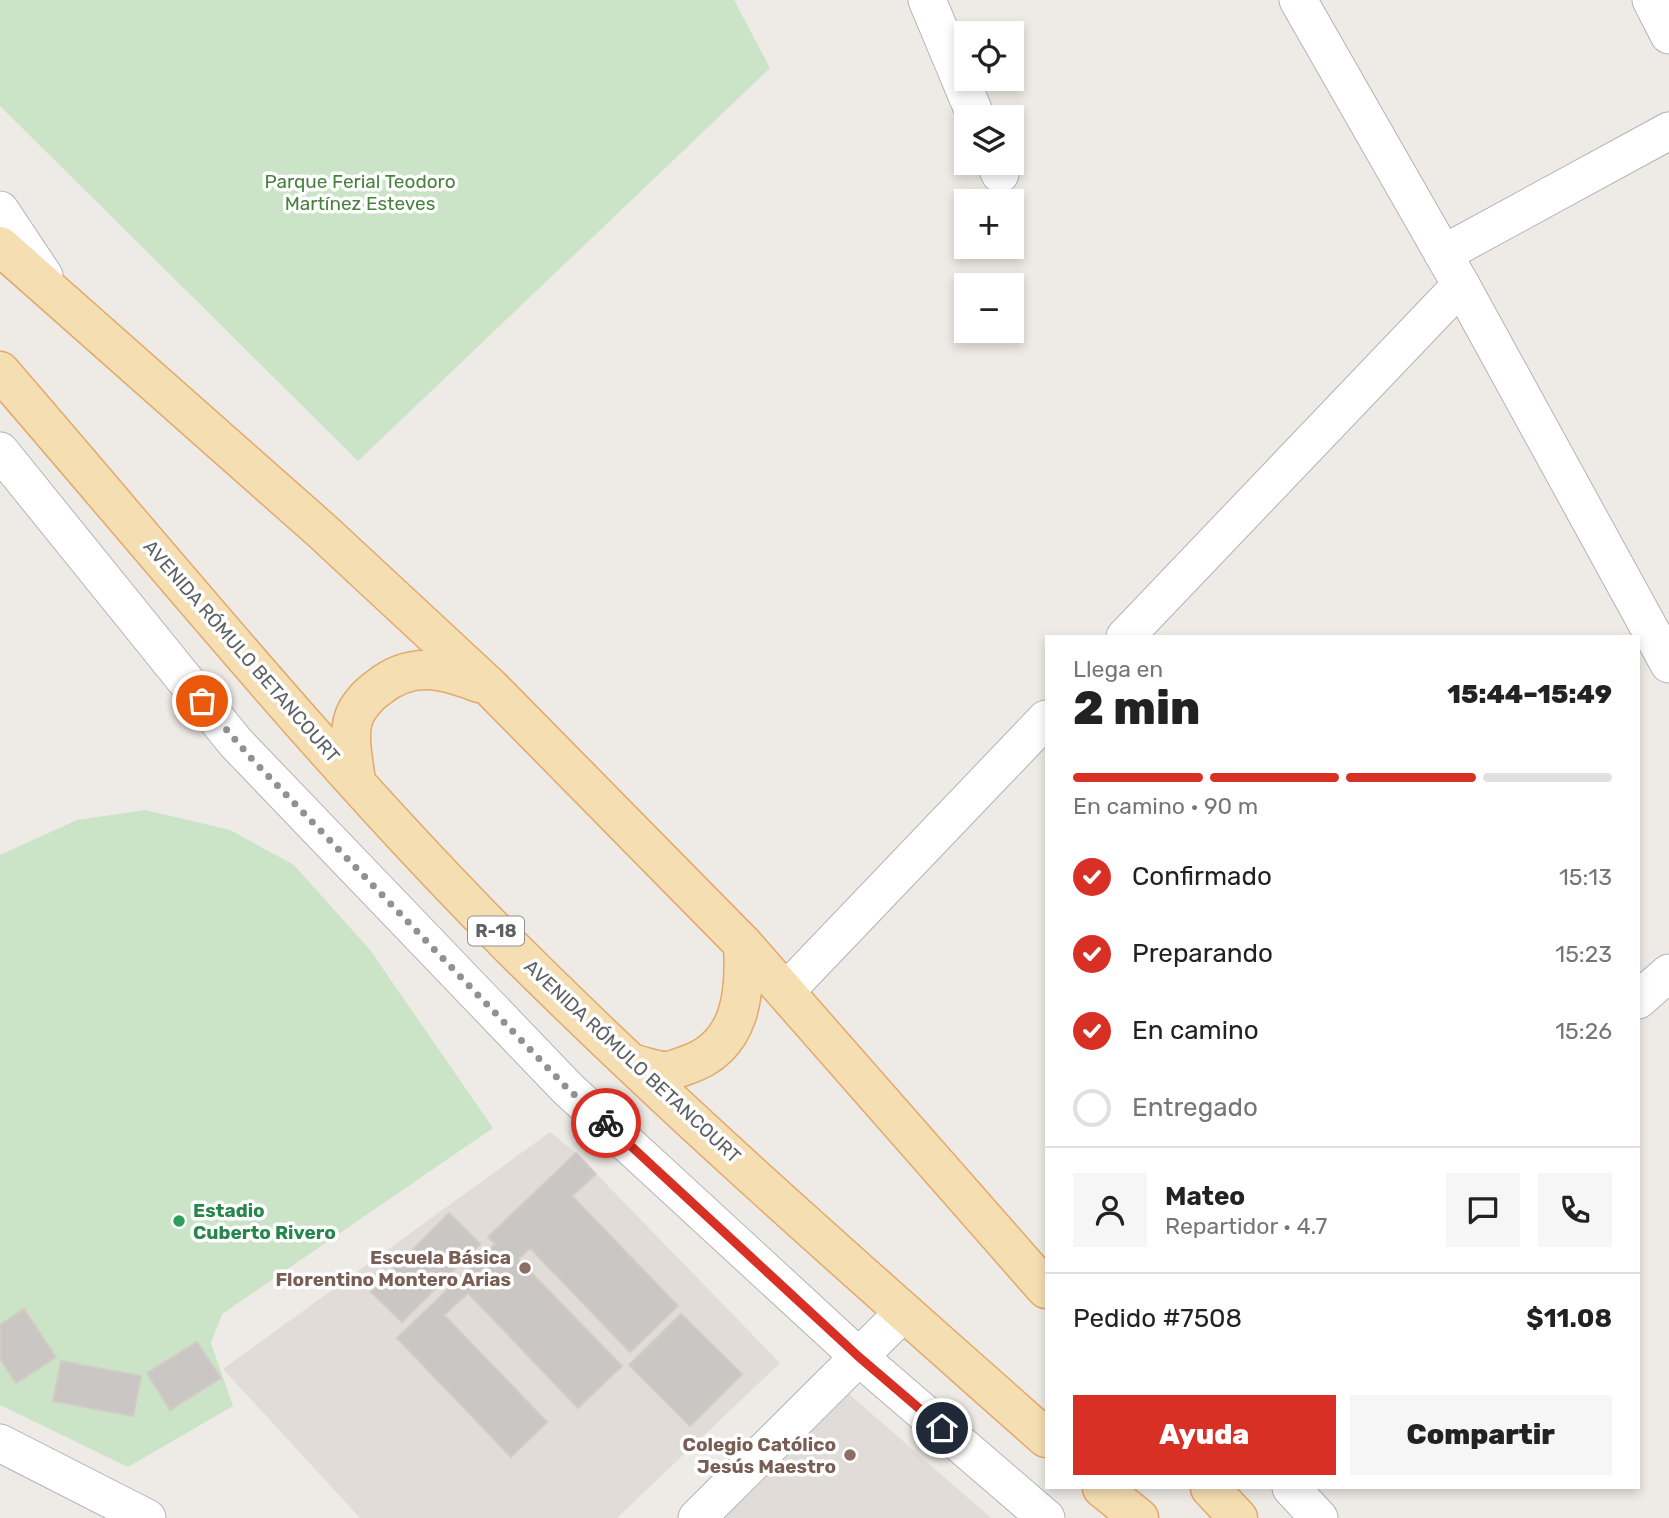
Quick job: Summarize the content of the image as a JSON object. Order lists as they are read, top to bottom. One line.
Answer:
{"streets":{"main road":["AVENIDA RÓMULO BETANCOURT","R-18"]},"parks":["Parque Ferial Teodoro Martínez Esteves"],"places":["Estadio Cuberto Rivero","Escuela Básica Florentino Montero Arias","Colegio Católico Jesús Maestro"],"page":{"map_buttons":["+","−"],"heading":["2 min","Llega en","15:44–15:49"],"panel":["Mateo","Repartidor · 4.7","Pedido #7508","$11.08"],"bar":"En camino · 90 m","list":[["Confirmado","15:13"],["Preparando","15:23"],["En camino","15:26"],"Entregado"],"buttons":["Ayuda","Compartir"]}}
